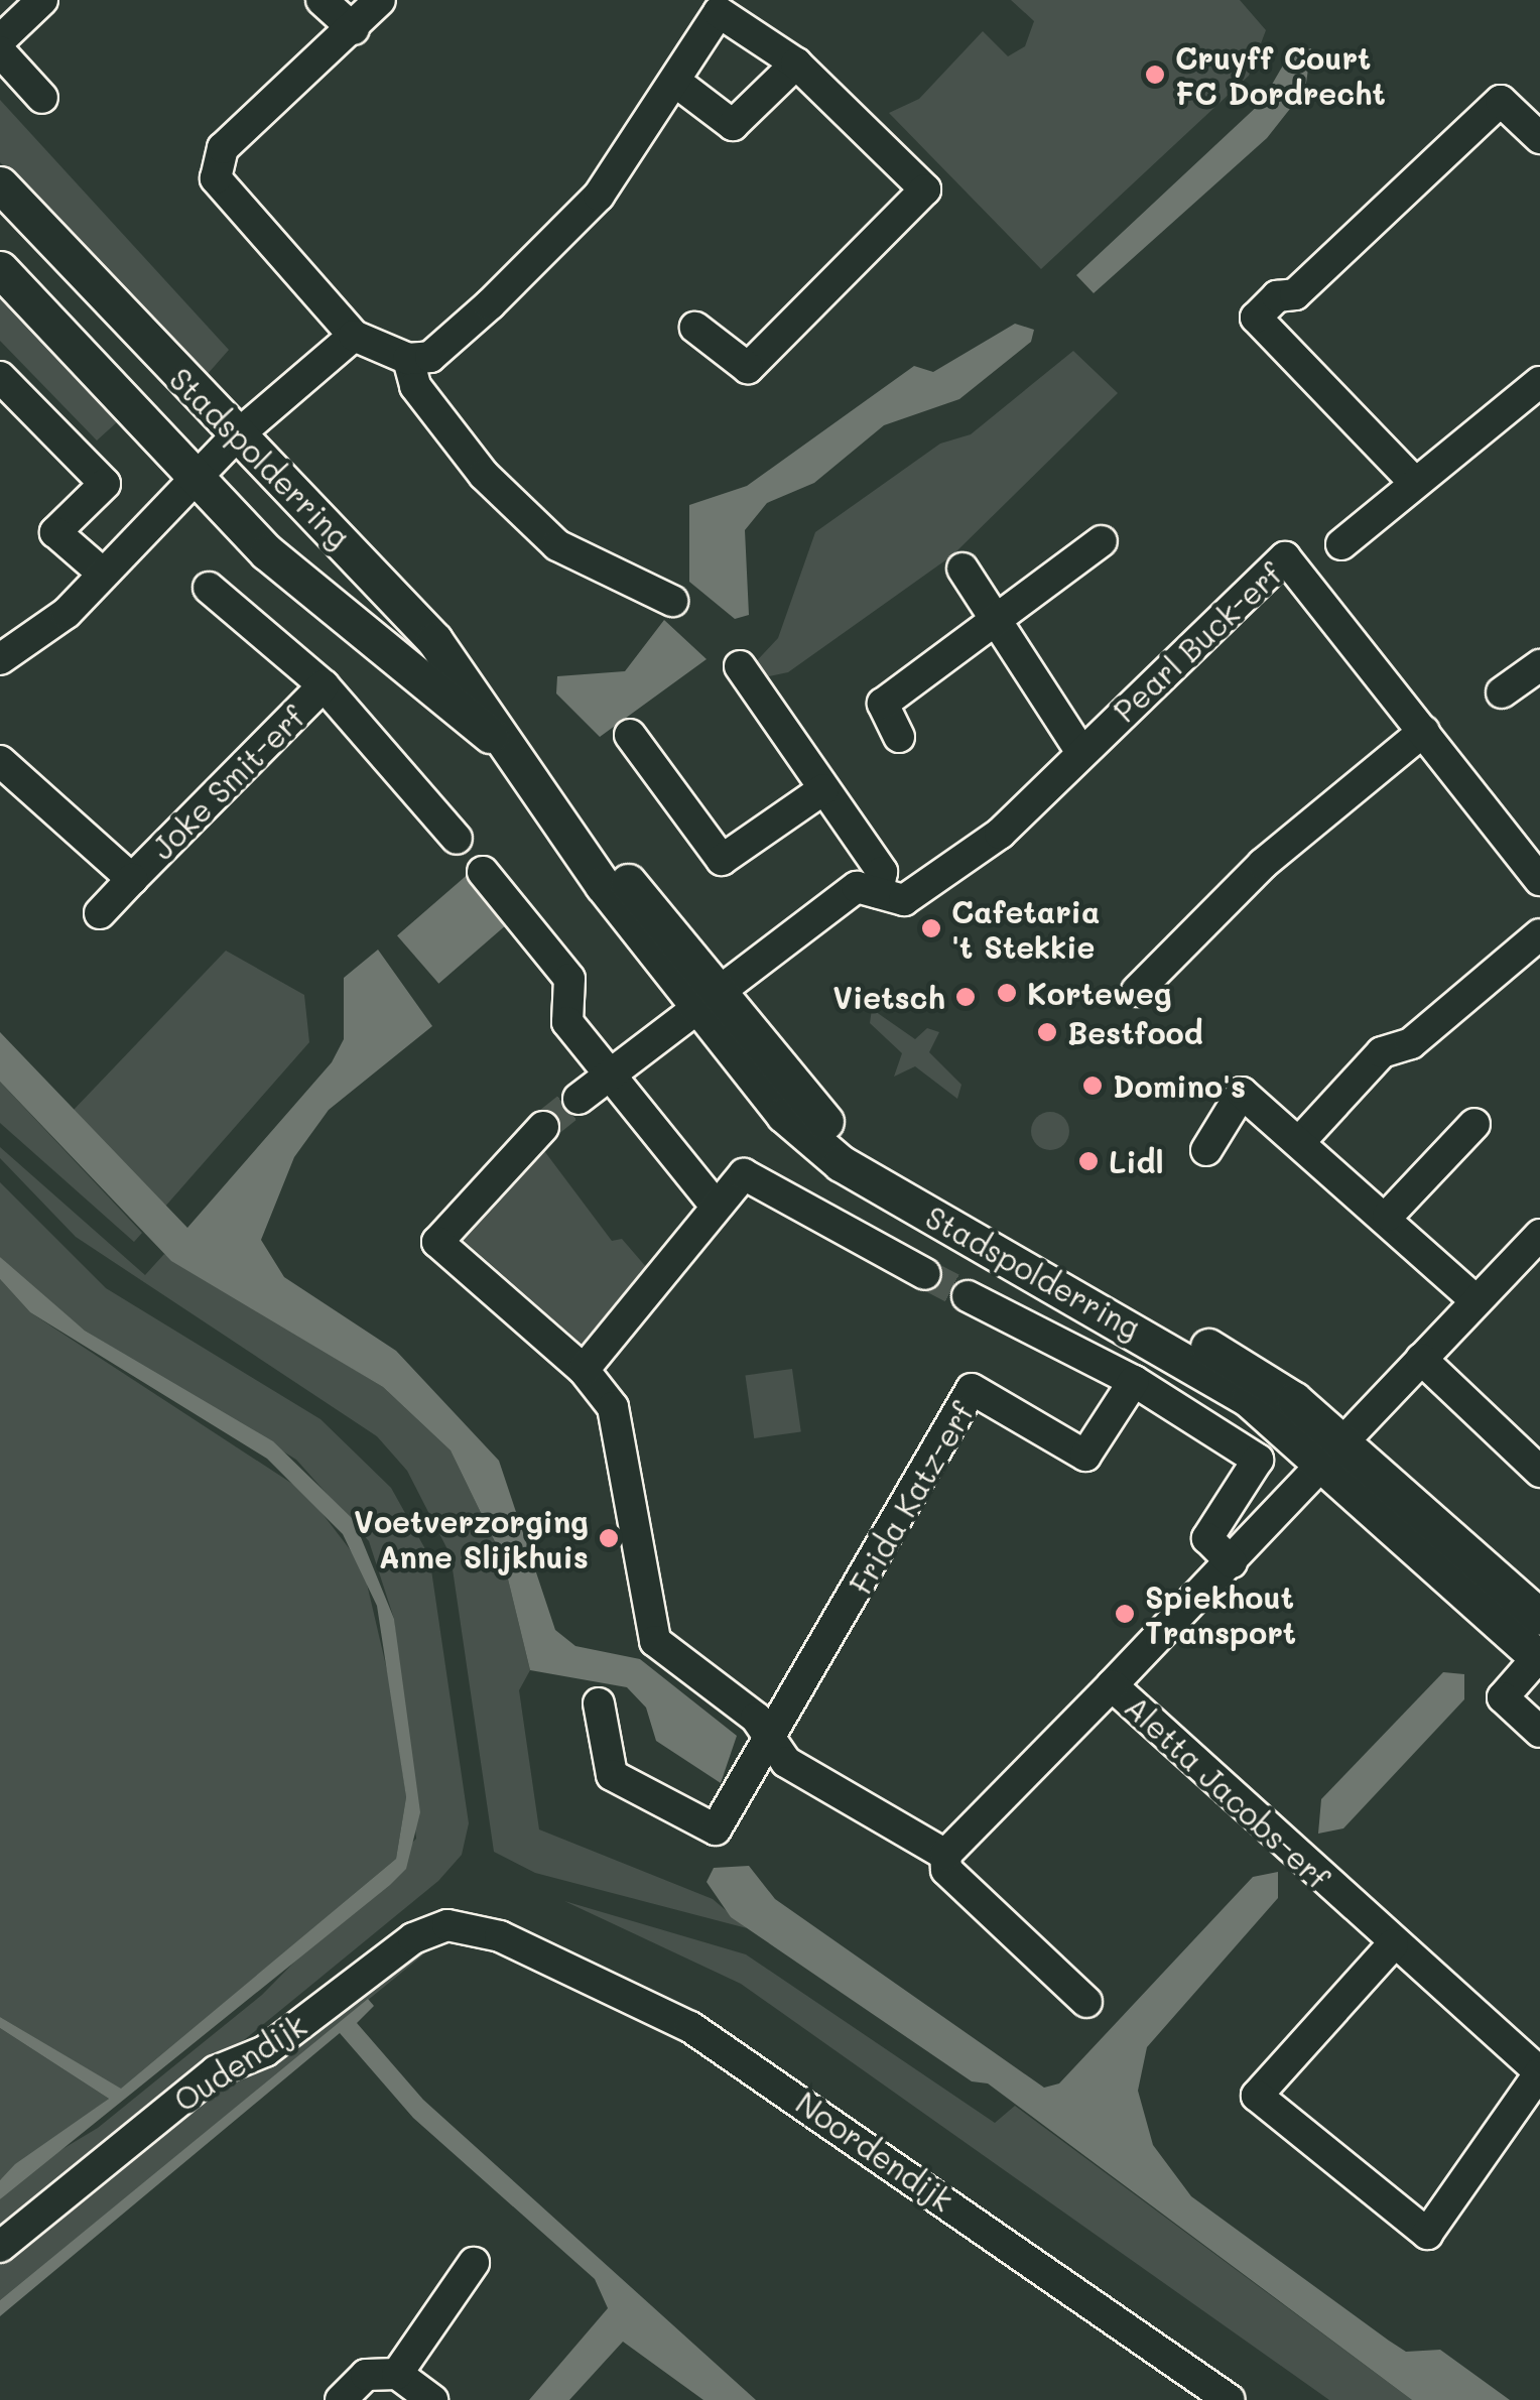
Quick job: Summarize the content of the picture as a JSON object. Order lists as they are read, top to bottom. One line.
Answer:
{"streets":{"street":["Stadspolderring","Pearl Buck-erf","Joke Smit-erf","Frida Katz-erf","Aletta Jacobs-erf","Oudendijk","Noordendijk"]},"crossings":[["Stadspolderring","Pearl Buck-erf"],["Stadspolderring","Aletta Jacobs-erf"],["Oudendijk","Noordendijk"]],"places":["Cruyff Court FC Dordrecht","Cafetaria 't Stekkie","Korteweg","Vietsch","Bestfood","Domino's","Lidl","Voetverzorging Anne Slijkhuis","Spiekhout Transport"]}
